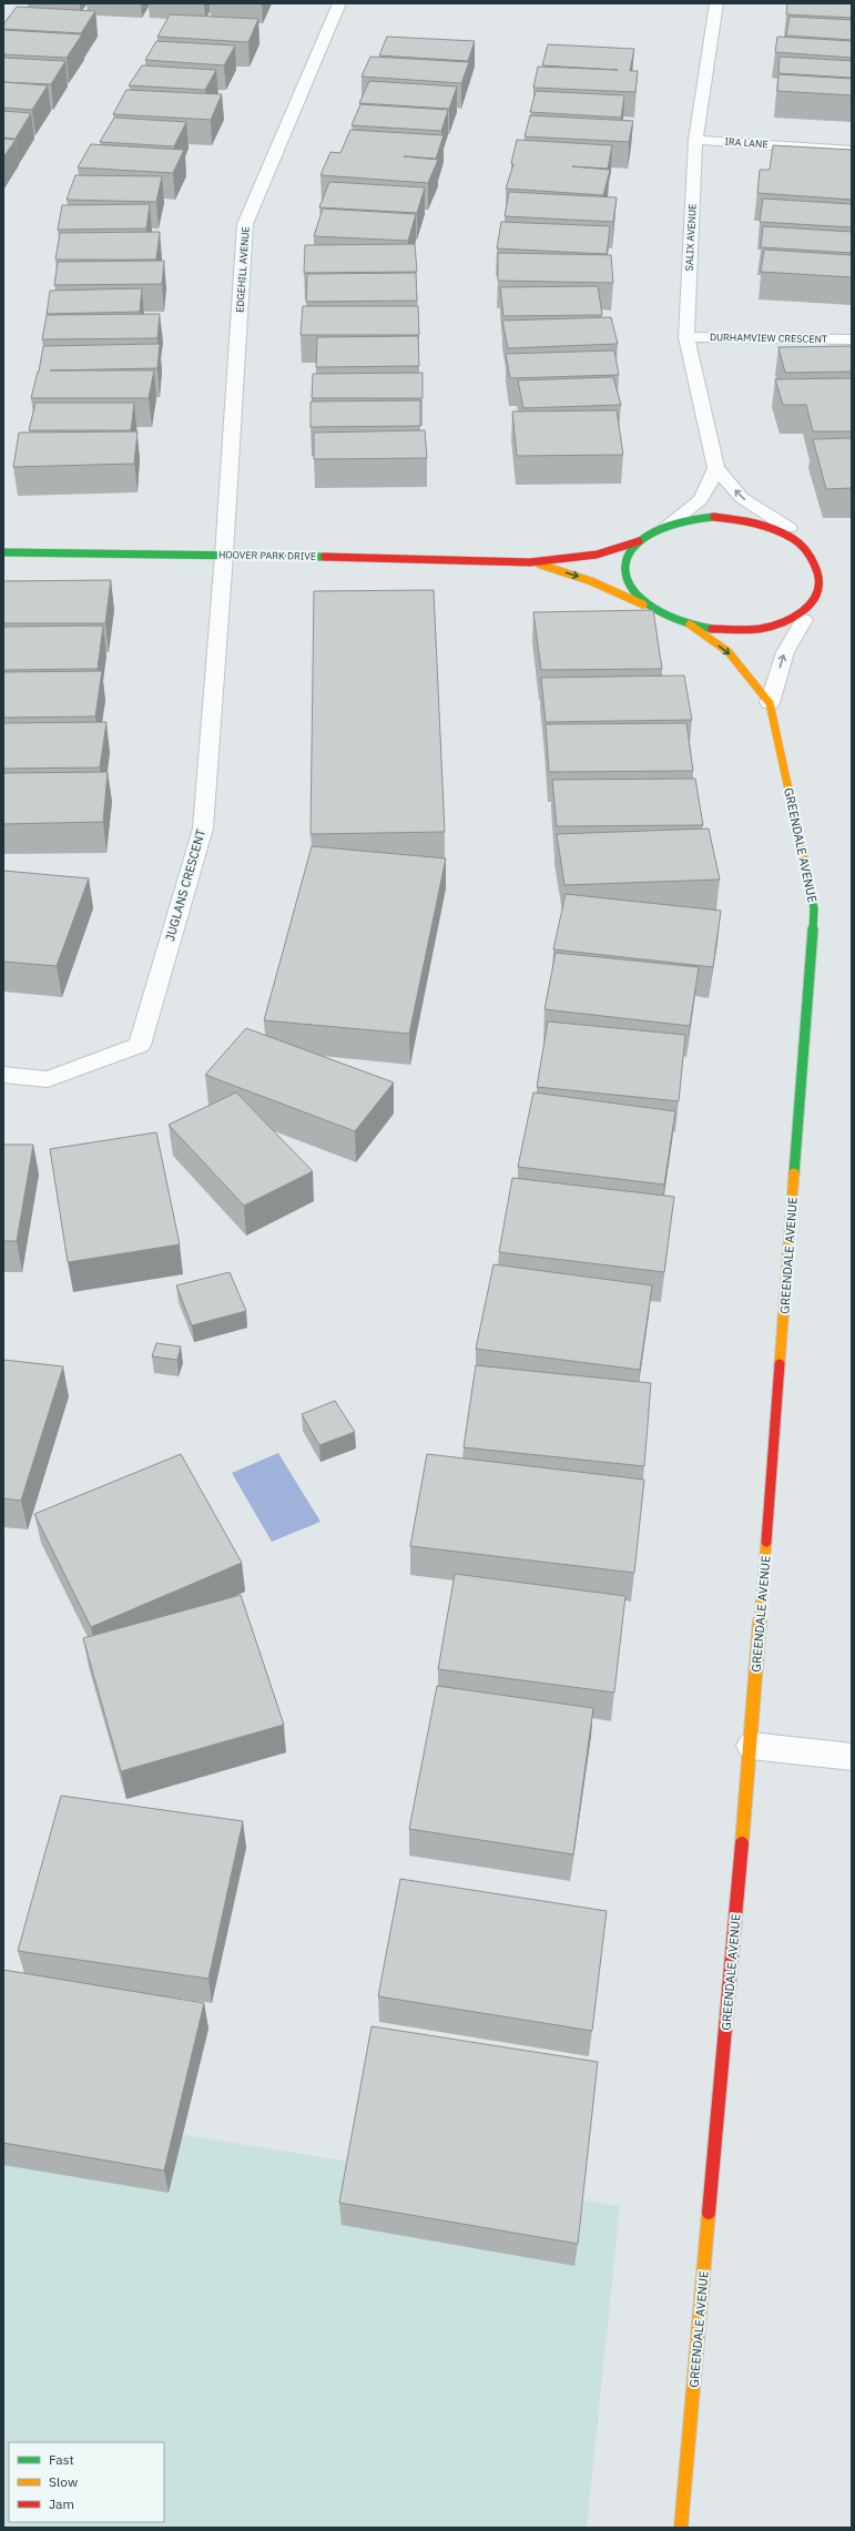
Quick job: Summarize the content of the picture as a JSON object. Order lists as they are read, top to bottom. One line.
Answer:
{"streets":{"street":["IRA LANE","SALIX AVENUE","EDGEHILL AVENUE","DURHAMVIEW CRESCENT","HOOVER PARK DRIVE","GREENDALE AVENUE","JUGLANS CRESCENT"]},"crossings":[["IRA LANE","SALIX AVENUE"],["SALIX AVENUE","DURHAMVIEW CRESCENT"],["SALIX AVENUE","HOOVER PARK DRIVE"],["EDGEHILL AVENUE","HOOVER PARK DRIVE"],["EDGEHILL AVENUE","JUGLANS CRESCENT"],["HOOVER PARK DRIVE","GREENDALE AVENUE"],["HOOVER PARK DRIVE","JUGLANS CRESCENT"]],"legend":["Fast","Slow","Jam"]}
